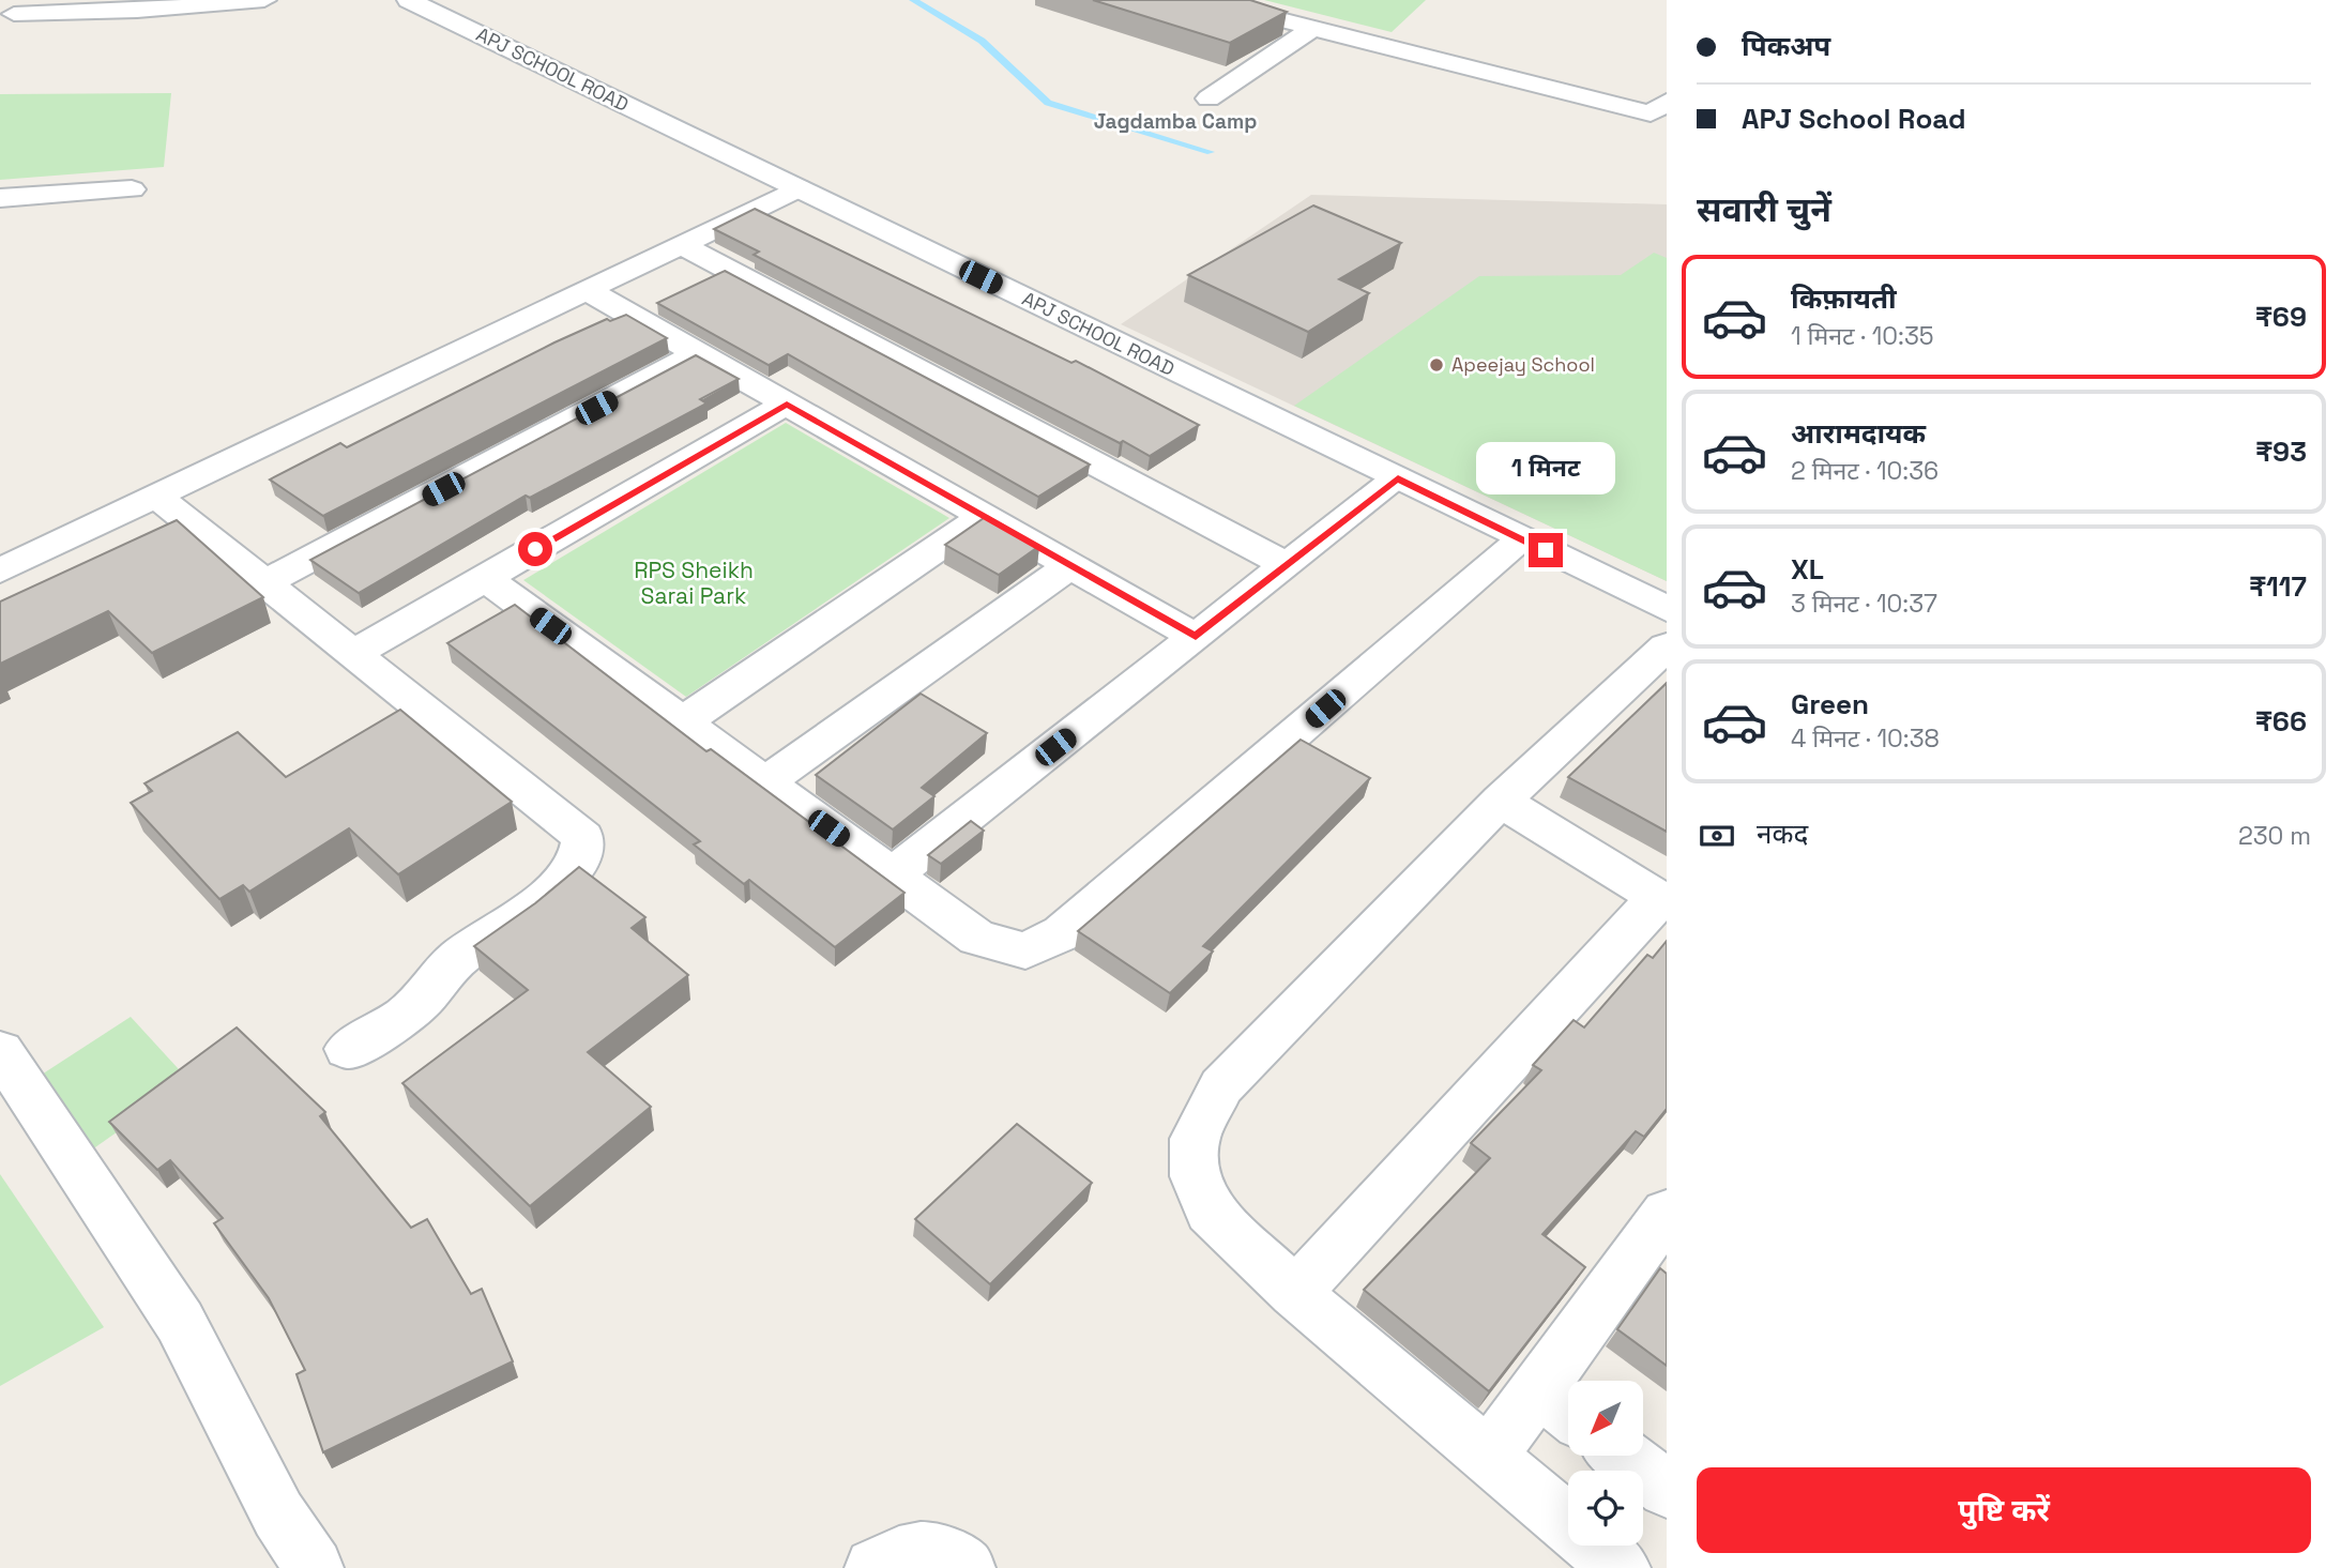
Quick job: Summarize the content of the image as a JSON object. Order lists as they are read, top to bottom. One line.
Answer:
{"streets":{"street":["APJ SCHOOL ROAD"]},"districts":["Jagdamba Camp"],"parks":["RPS Sheikh Sarai Park"],"places":["Apeejay School"],"north":"bottom left","page":{"banner":["पिकअप","APJ School Road"],"heading":"सवारी चुनें","list":[{"name":"किफ़ायती","note":"1 मिनट · 10:35","value":"₹69"},{"name":"आरामदायक","note":"2 मिनट · 10:36","value":"₹93"},{"name":"XL","note":"3 मिनट · 10:37","value":"₹117"},{"name":"Green","note":"4 मिनट · 10:38","value":"₹66"}],"bubble":"1 मिनट","pay":["नकद","230 m"],"buttons":"पुष्टि करें"}}
